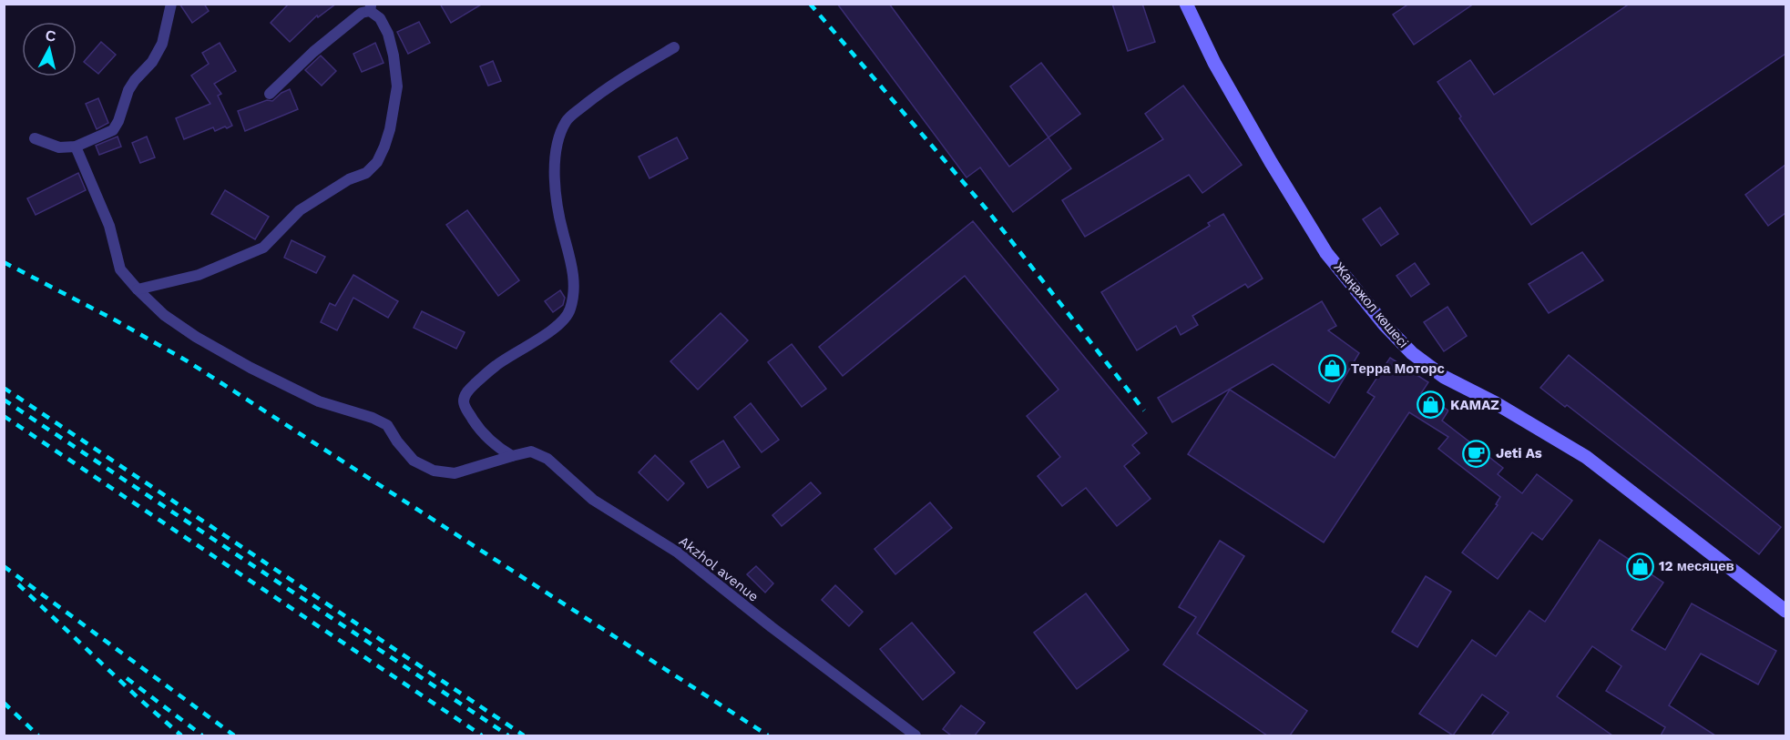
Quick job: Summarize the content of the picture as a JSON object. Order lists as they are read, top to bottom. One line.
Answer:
{"streets":{"main road":["Жаңажол көшесі"],"street":["Akzhol avenue"]},"places":{"shop":["Терра Моторс","KAMAZ","12 месяцев"],"cafe":["Jeti As"]},"north":"top"}
